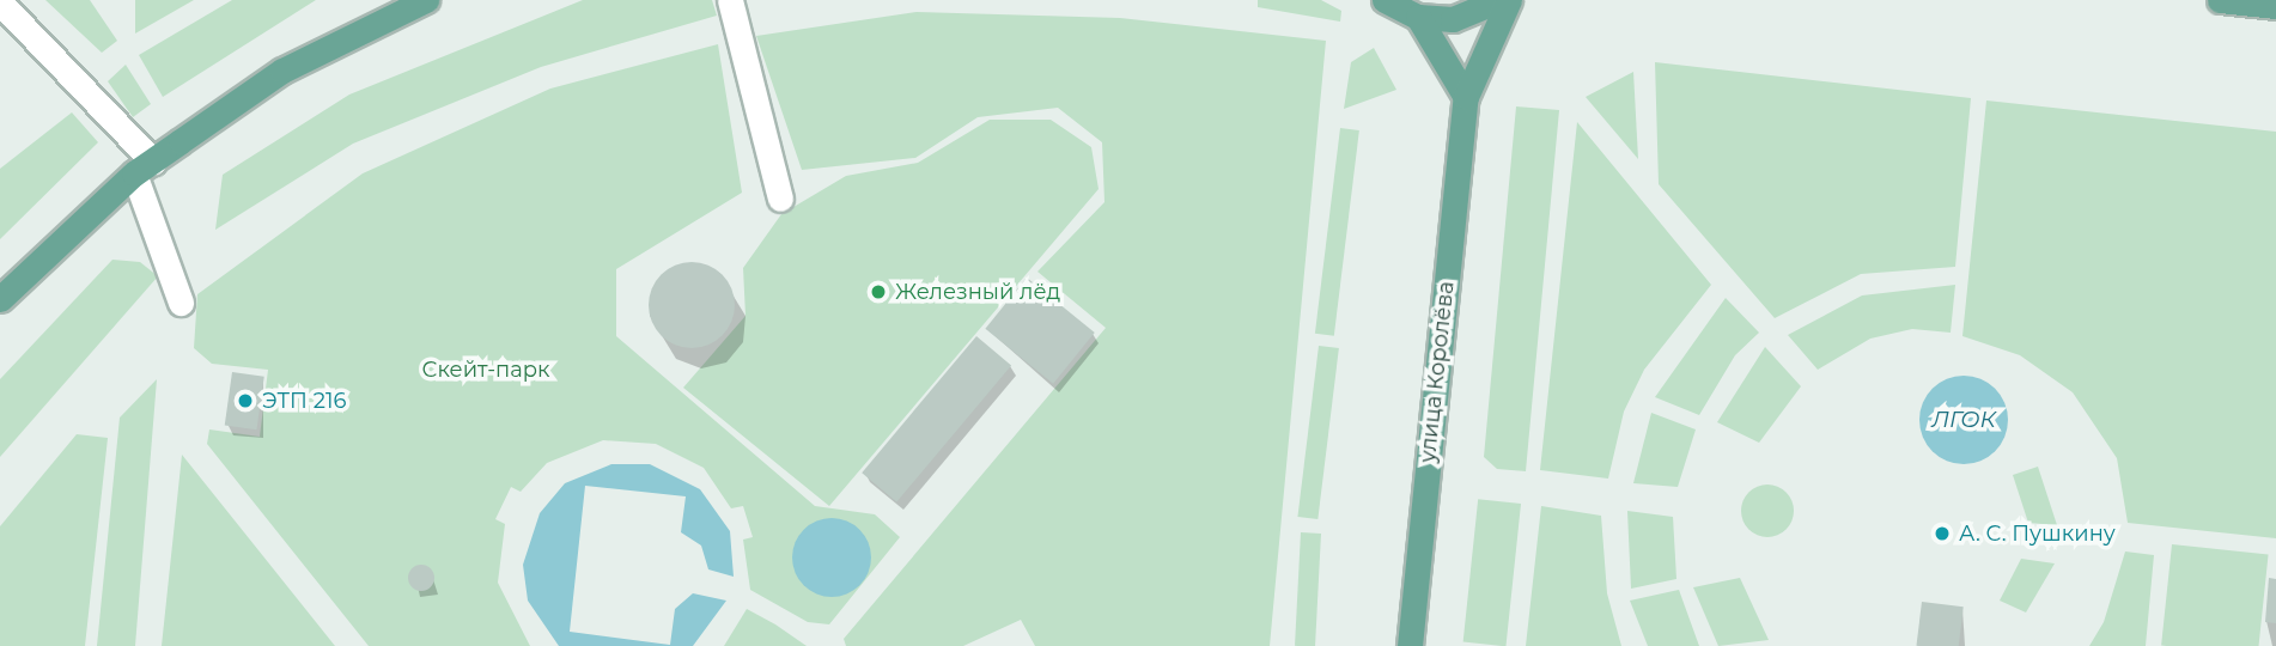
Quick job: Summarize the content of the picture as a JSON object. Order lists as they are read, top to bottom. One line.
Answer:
{"streets":{"main road":["улица Королёва"]},"water":["ЛГОК"],"parks":["Скейт-парк"],"places":["Железный лёд","ЭТП 216","А. С. Пушкину"]}
